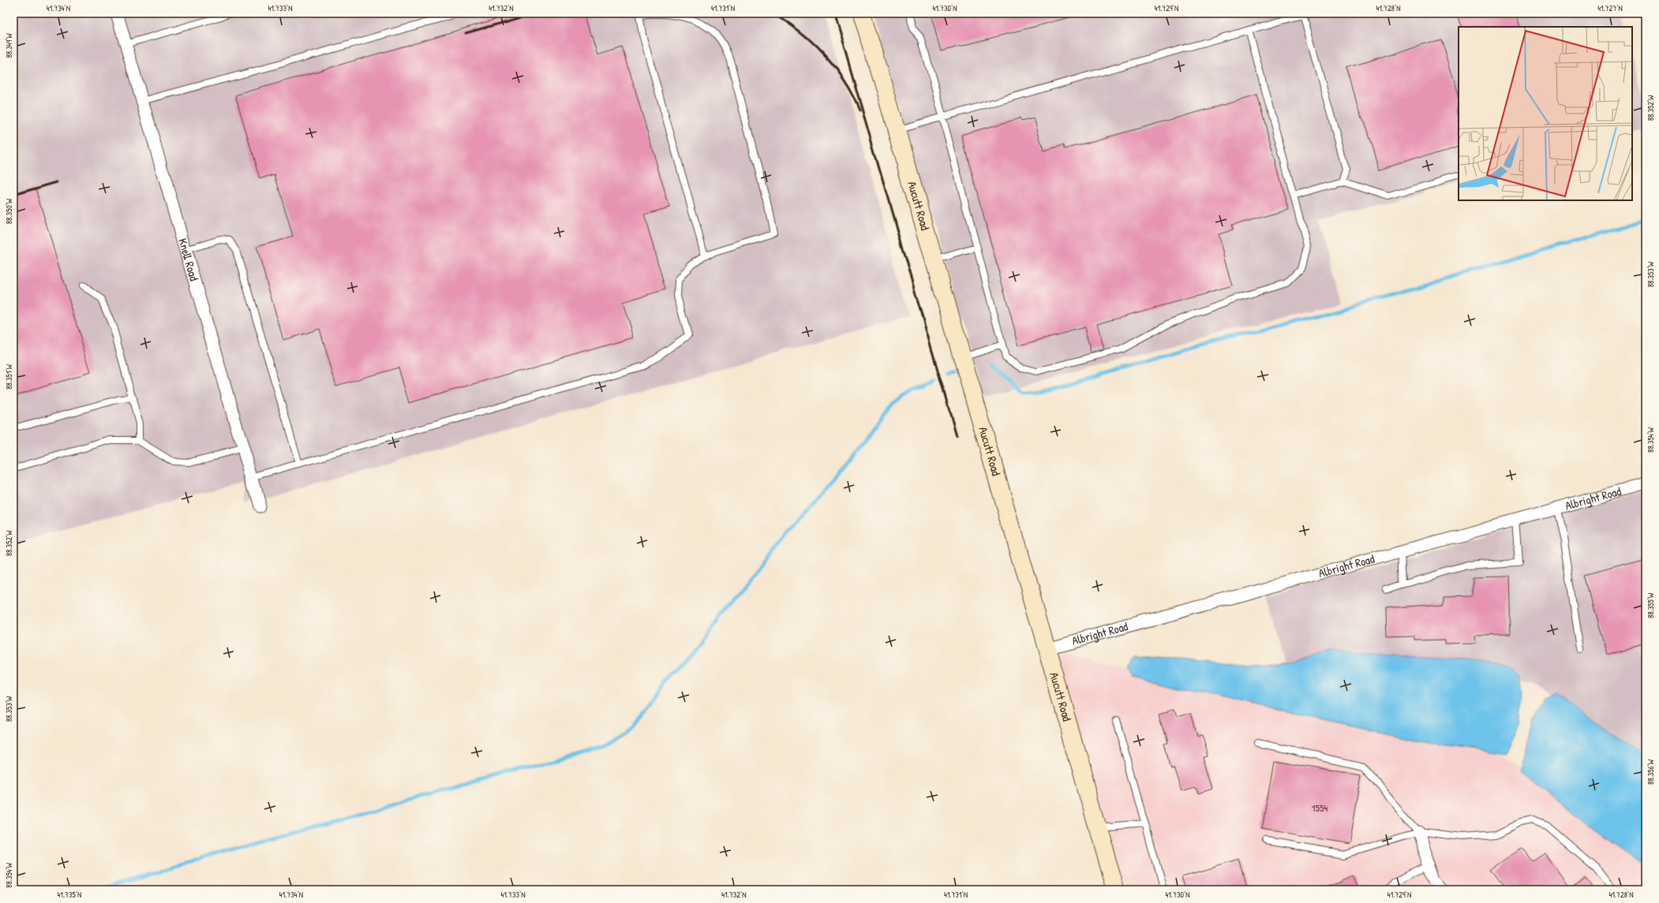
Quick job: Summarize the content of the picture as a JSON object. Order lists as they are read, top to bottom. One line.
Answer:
{"streets":{"street":["Aucutt Road","Knell Road","Albright Road"]},"crossings":[["Aucutt Road","Albright Road"]],"house_numbers":["1554"],"coordinates":["41.734°N","41.733°N","41.732°N","41.731°N","41.730°N","41.729°N","41.728°N","41.727°N","88.349°W","88.352°W","88.350°W","88.353°W","88.351°W","88.354°W","88.355°W","88.356°W","41.735°N"]}
